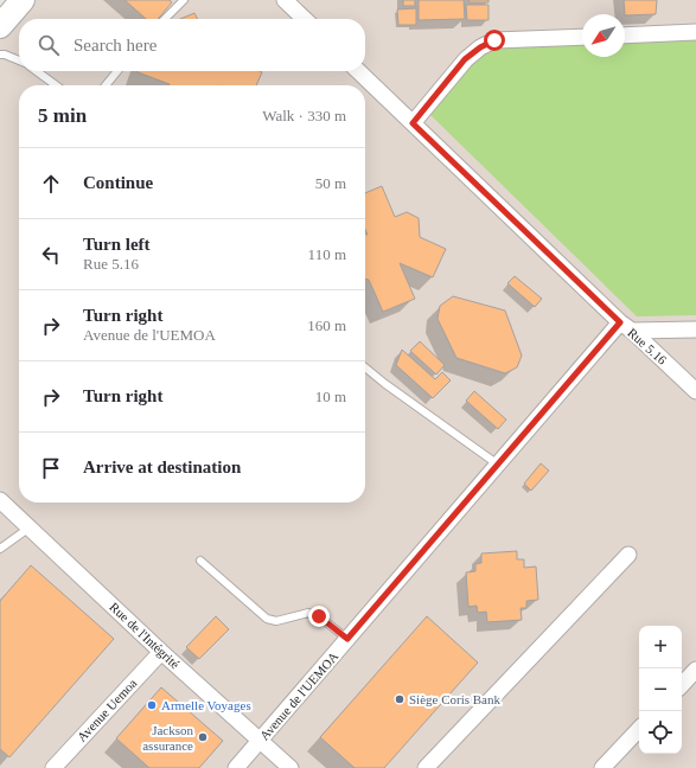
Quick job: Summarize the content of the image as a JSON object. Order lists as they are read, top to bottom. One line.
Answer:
{"streets":{"street":["Rue 5.16","Rue de l'Intégrité","Avenue de l'UEMOA","Avenue Uemoa"]},"crossings":[["Rue 5.16","Avenue de l'UEMOA"],["Rue de l'Intégrité","Avenue de l'UEMOA"],["Rue de l'Intégrité","Avenue Uemoa"]],"places":["Siège Coris Bank","Armelle Voyages","Jackson assurance"],"north":"bottom left","page":{"search":"Search here","heading":["5 min","Walk · 330 m"],"list":[["Continue","50 m"],["Turn left","Rue 5.16","110 m"],["Turn right","Avenue de l'UEMOA","160 m"],["Turn right","10 m"],"Arrive at destination"],"map_buttons":["+","−"]}}
